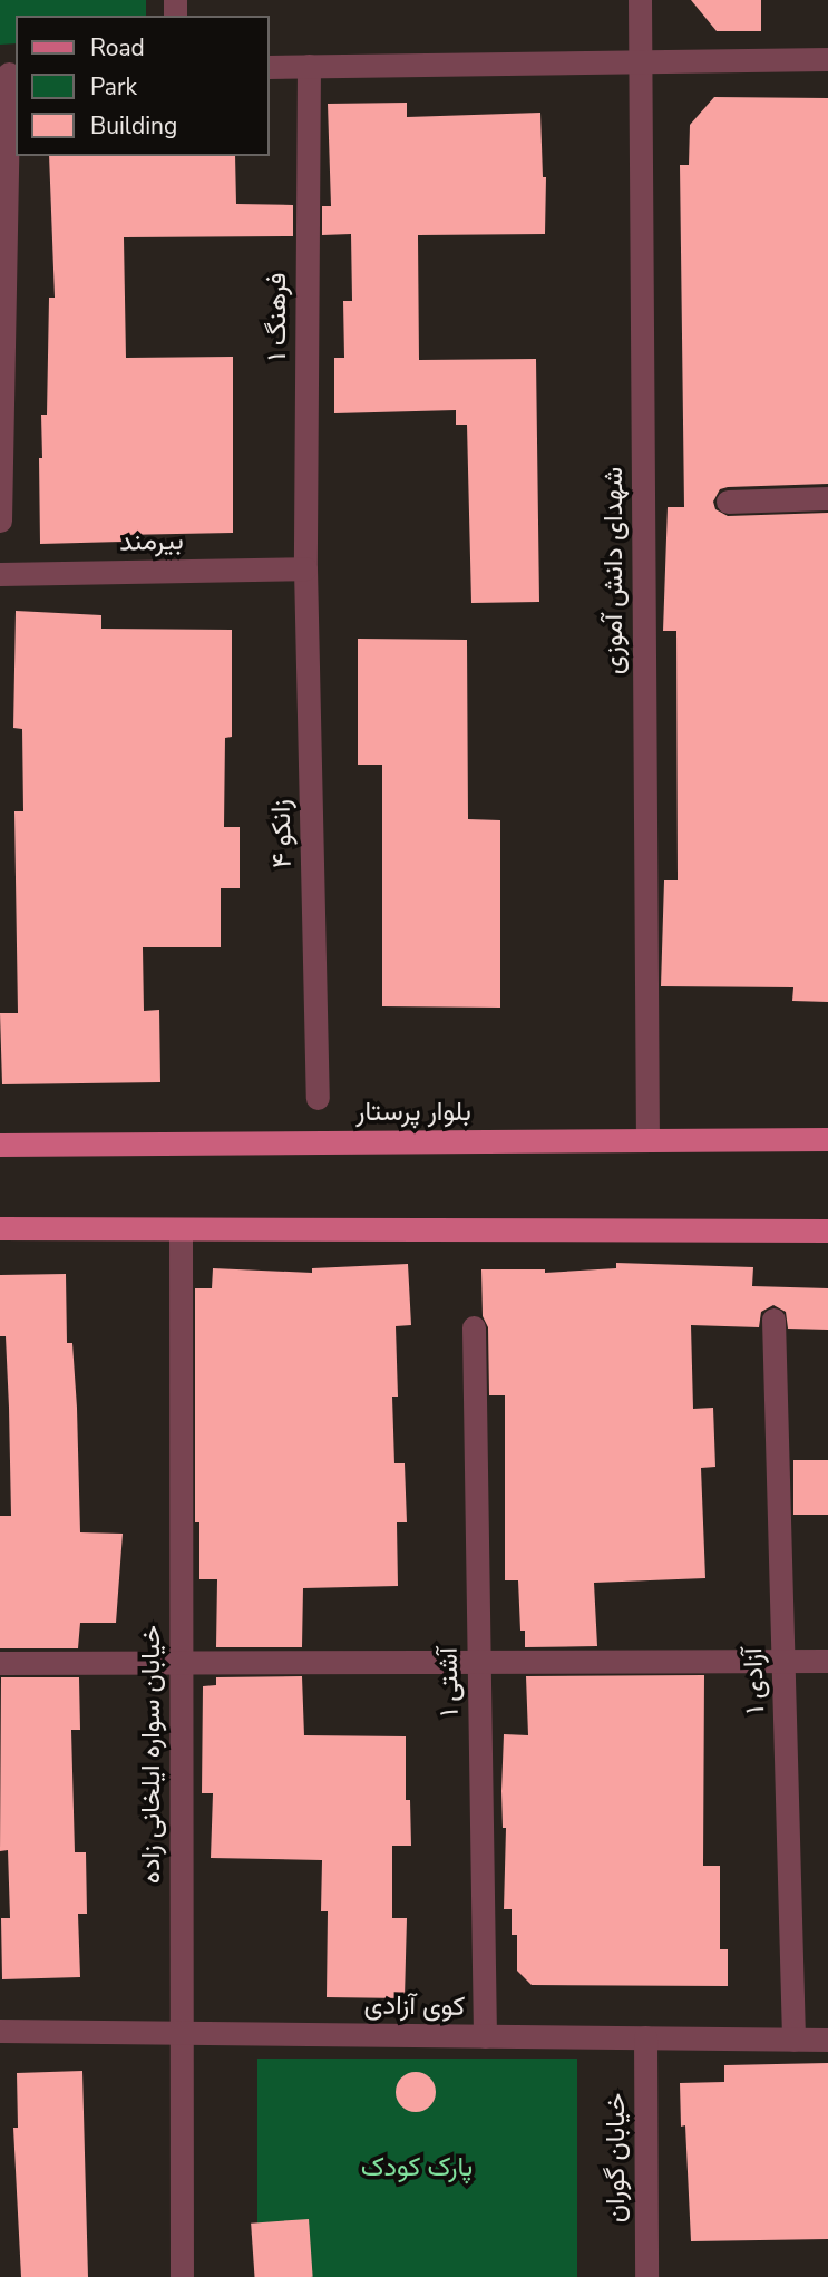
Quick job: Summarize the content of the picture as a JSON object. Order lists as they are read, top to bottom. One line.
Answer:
{"streets":{"main road":["بلوار پرستار"],"street":["فرهنگ ۱","بیرمند","شهدای دانش آموزی","زانکو ۴","آزادی ۱","آشتی ۱","خیابان سواره ایلخانی زاده","کوی آزادی","خیابان گوران"]},"crossings":[["فرهنگ ۱","بیرمند"],["فرهنگ ۱","زانکو ۴"],["بیرمند","زانکو ۴"],["شهدای دانش آموزی","بلوار پرستار"],["آزادی ۱","کوی آزادی"],["آشتی ۱","کوی آزادی"],["خیابان سواره ایلخانی زاده","کوی آزادی"],["کوی آزادی","خیابان گوران"]],"parks":["پارک کودک"],"legend":["Road","Park","Building"]}
